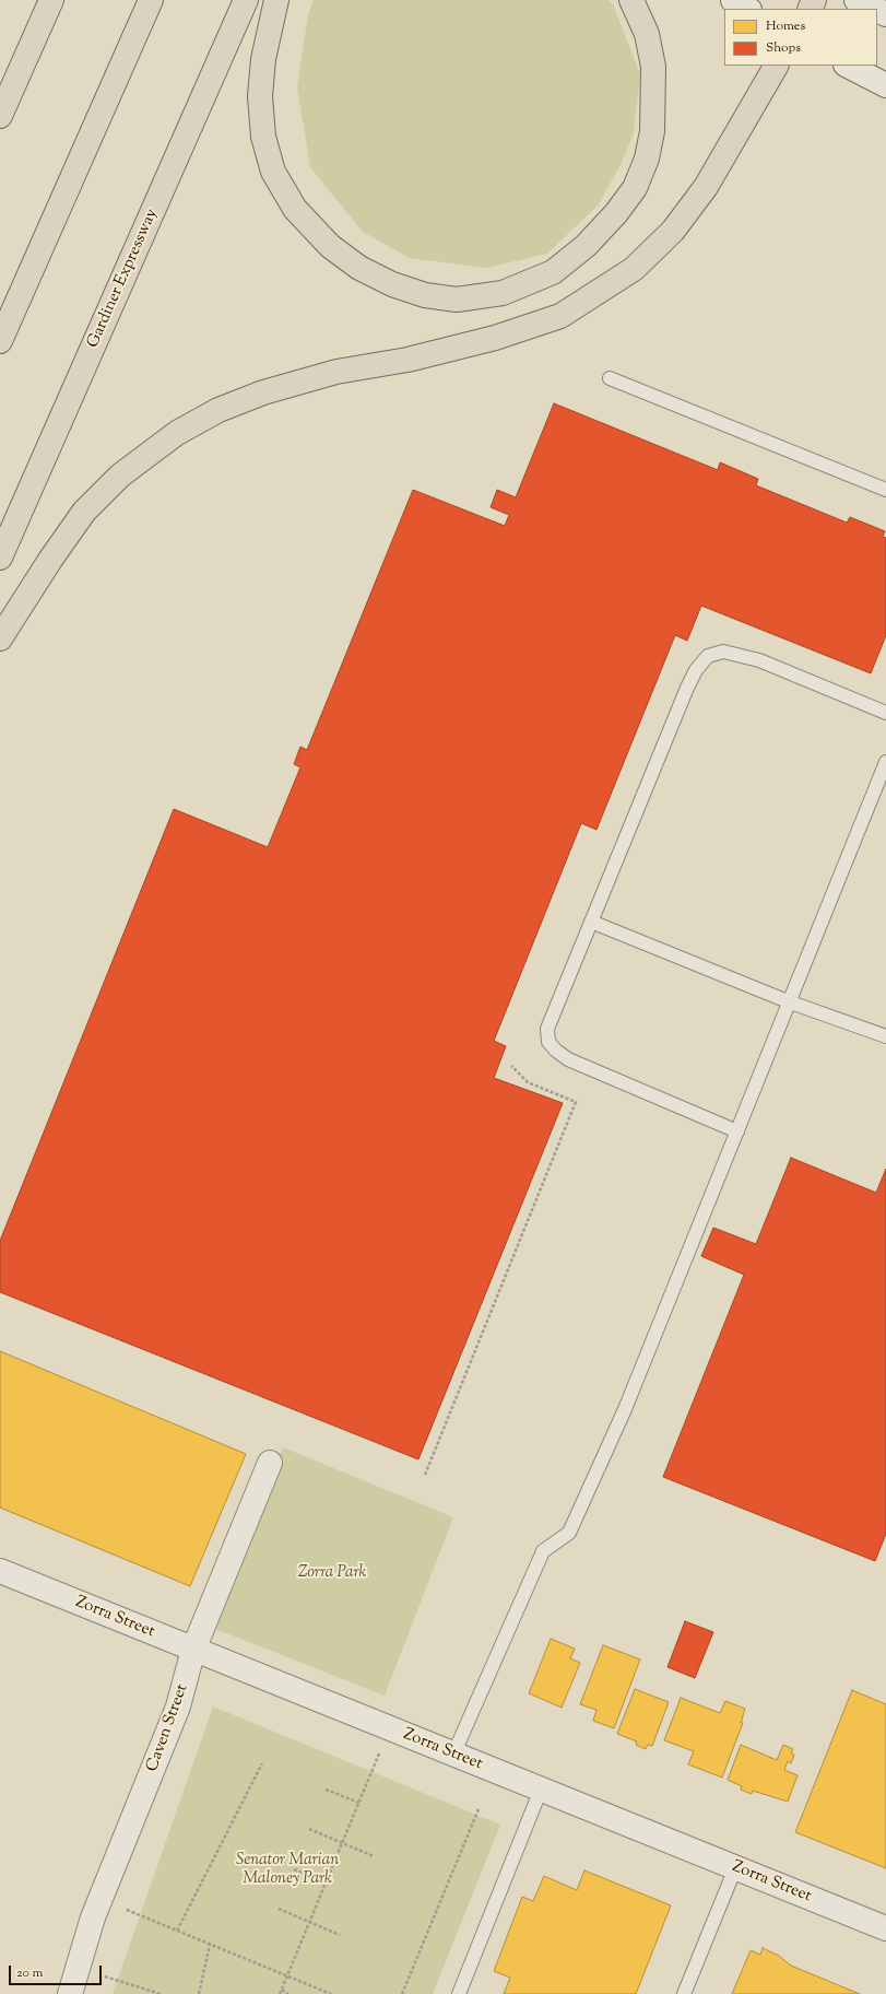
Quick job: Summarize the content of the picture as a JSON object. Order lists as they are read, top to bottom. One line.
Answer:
{"streets":{"highway":["Gardiner Expressway"],"street":["Zorra Street","Caven Street"]},"crossings":[["Zorra Street","Caven Street"]],"parks":["Zorra Park","Senator Marian Maloney Park"],"legend":["Homes","Shops"],"scale_bar":"20 m"}
